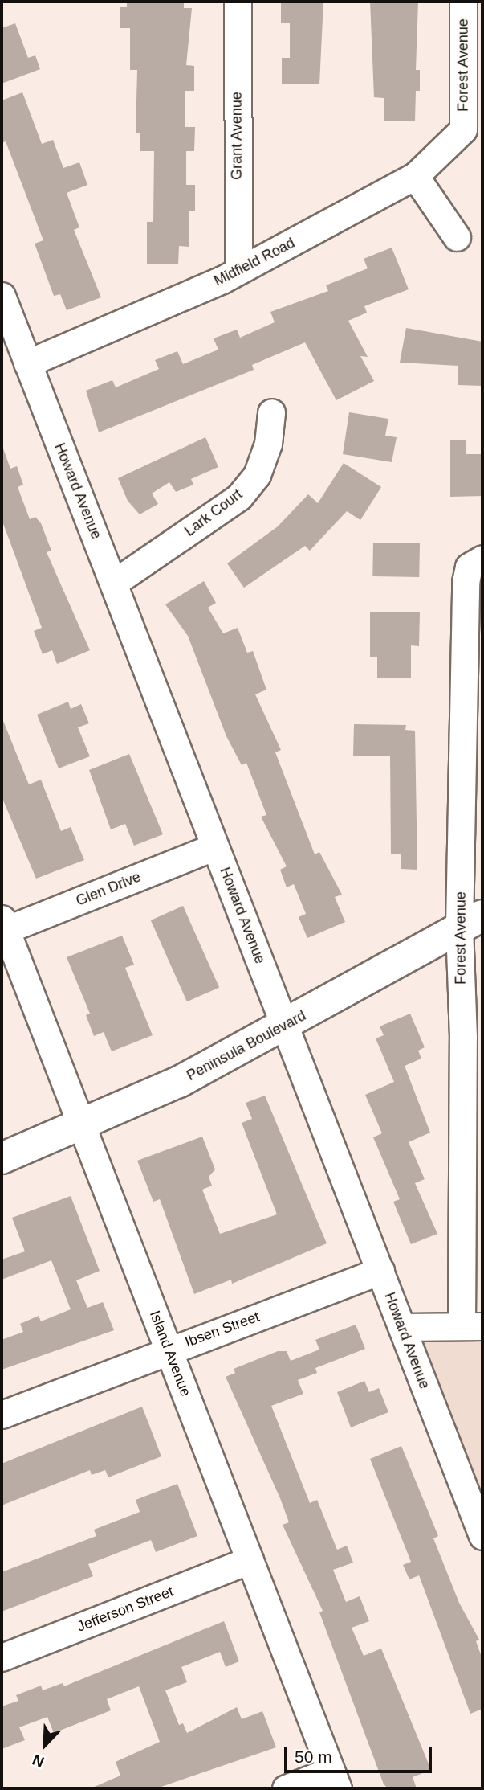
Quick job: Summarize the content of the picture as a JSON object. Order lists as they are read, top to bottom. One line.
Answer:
{"streets":{"main road":["Peninsula Boulevard"],"street":["Forest Avenue","Grant Avenue","Midfield Road","Howard Avenue","Lark Court","Glen Drive","Ibsen Street","Island Avenue","Jefferson Street"]},"crossings":[["Forest Avenue","Midfield Road"],["Forest Avenue","Peninsula Boulevard"],["Grant Avenue","Midfield Road"],["Midfield Road","Howard Avenue"],["Howard Avenue","Lark Court"],["Howard Avenue","Glen Drive"],["Howard Avenue","Peninsula Boulevard"],["Howard Avenue","Ibsen Street"],["Glen Drive","Island Avenue"],["Peninsula Boulevard","Island Avenue"],["Ibsen Street","Island Avenue"],["Island Avenue","Jefferson Street"]],"scale_bar":"50 m","north":"bottom left"}
